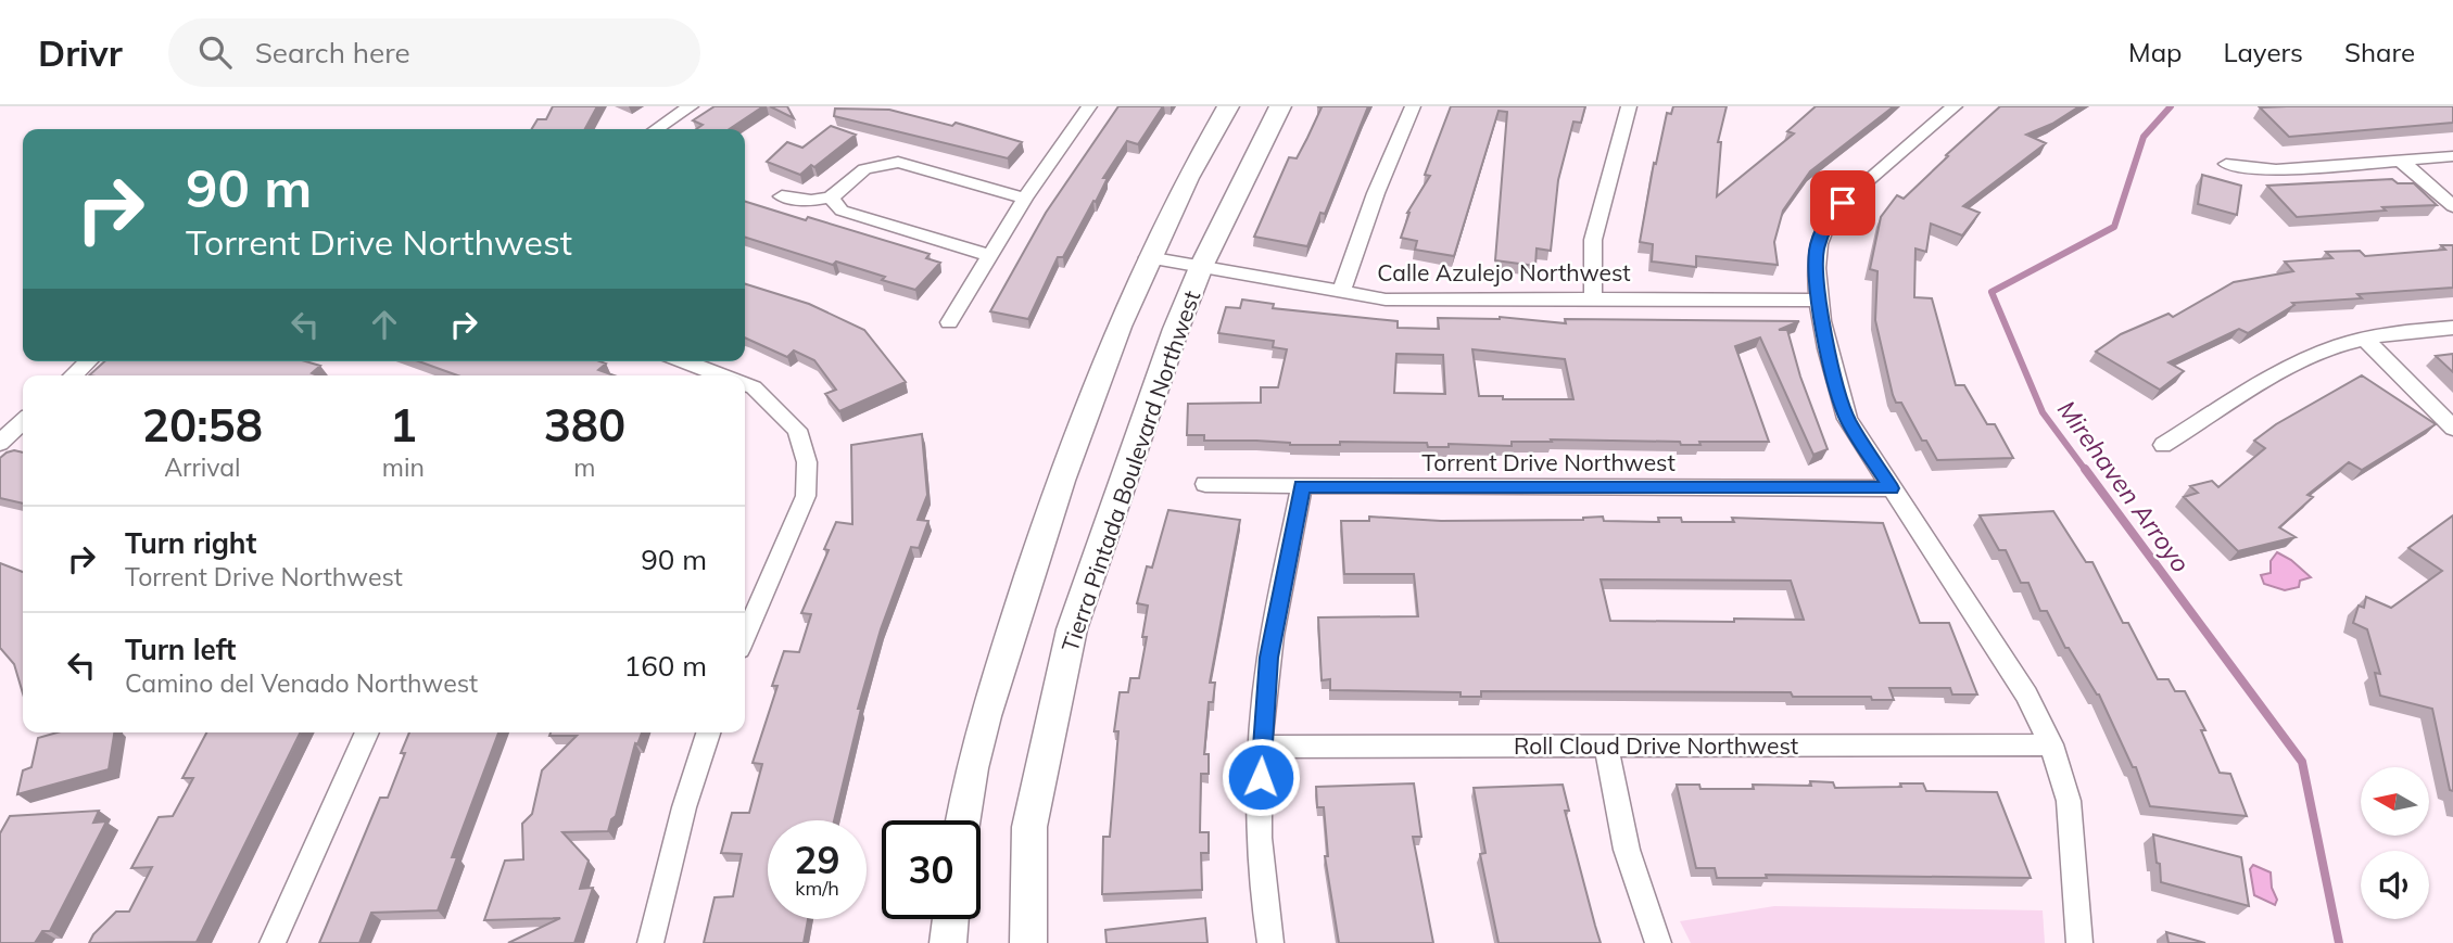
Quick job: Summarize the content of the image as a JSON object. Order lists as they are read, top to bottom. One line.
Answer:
{"streets":{"main road":["Tierra Pintada Boulevard Northwest"],"street":["Calle Azulejo Northwest","Torrent Drive Northwest","Roll Cloud Drive Northwest"]},"crossings":[["Calle Azulejo Northwest","Tierra Pintada Boulevard Northwest"]],"water":["Mirehaven Arroyo"],"north":"left","page":{"header":"Drivr","search":"Search here","nav":["Map","Layers","Share"],"turn":["90 m","Torrent Drive Northwest"],"eta":["20:58","Arrival","1","min","380","m"],"list":[{"name":"Turn right","note":"Torrent Drive Northwest","value":"90 m"},{"name":"Turn left","note":"Camino del Venado Northwest","value":"160 m"}],"speed":"29 km/h","limit":"30"}}
